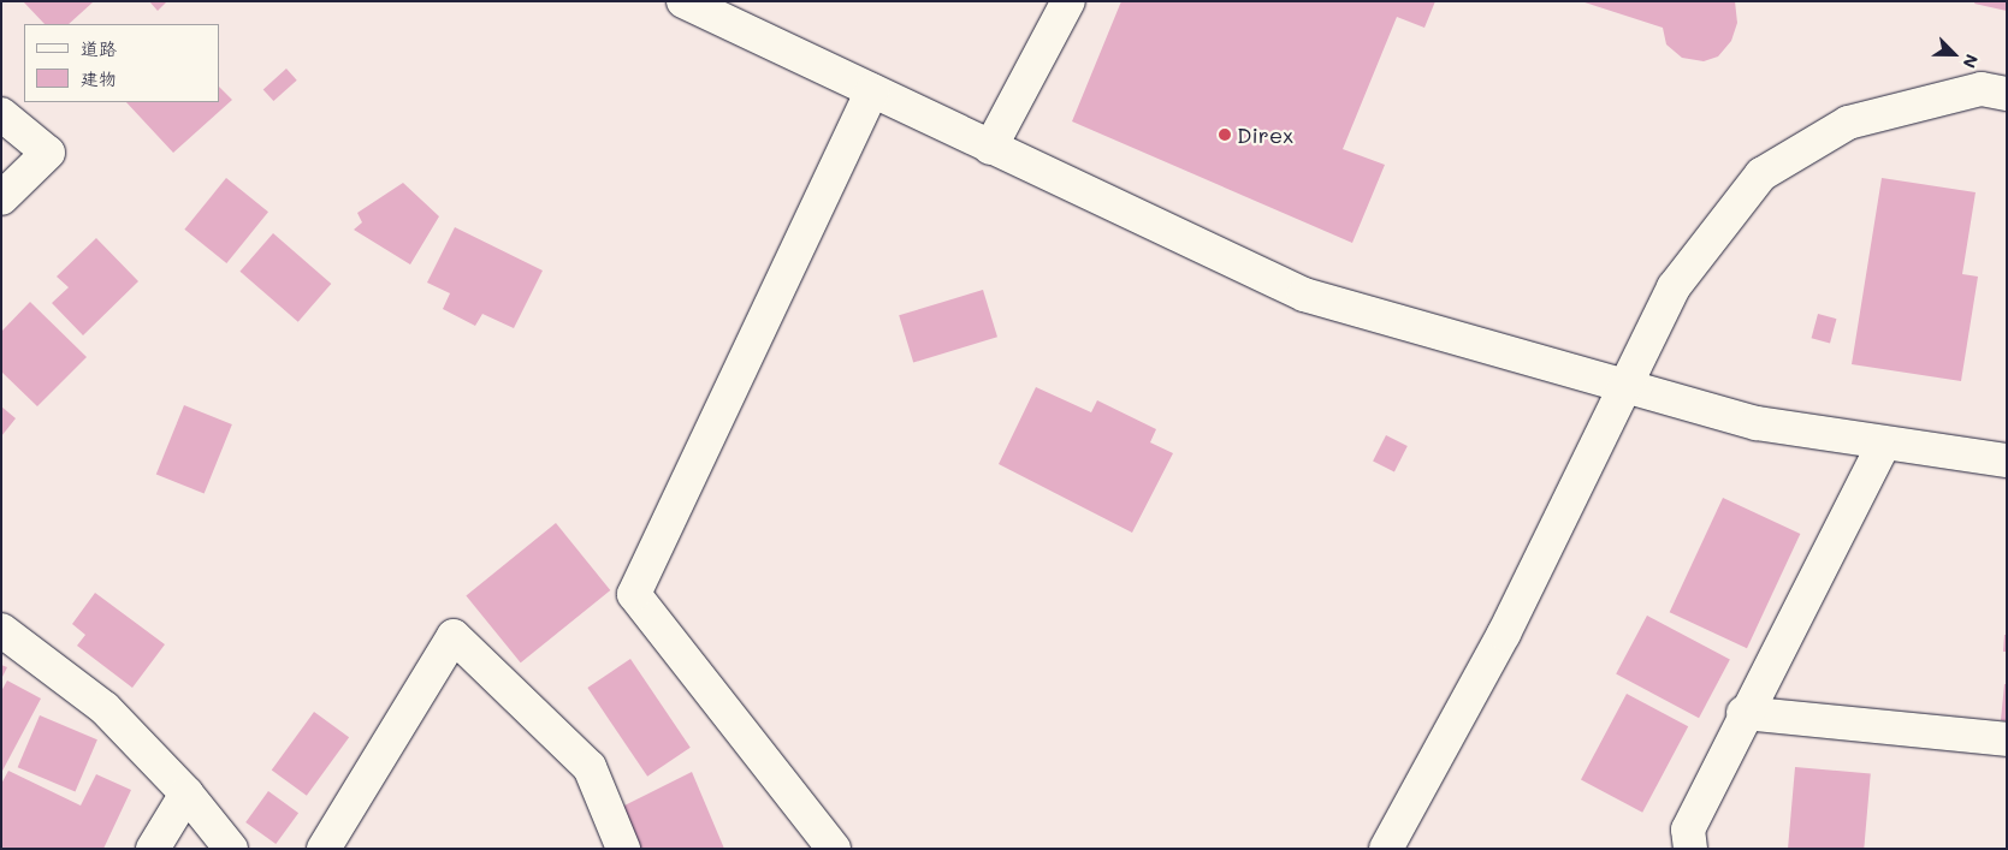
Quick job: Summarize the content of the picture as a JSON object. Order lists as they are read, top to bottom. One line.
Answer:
{"places":["Direx"],"legend":["道路","建物"],"north":"bottom right"}
